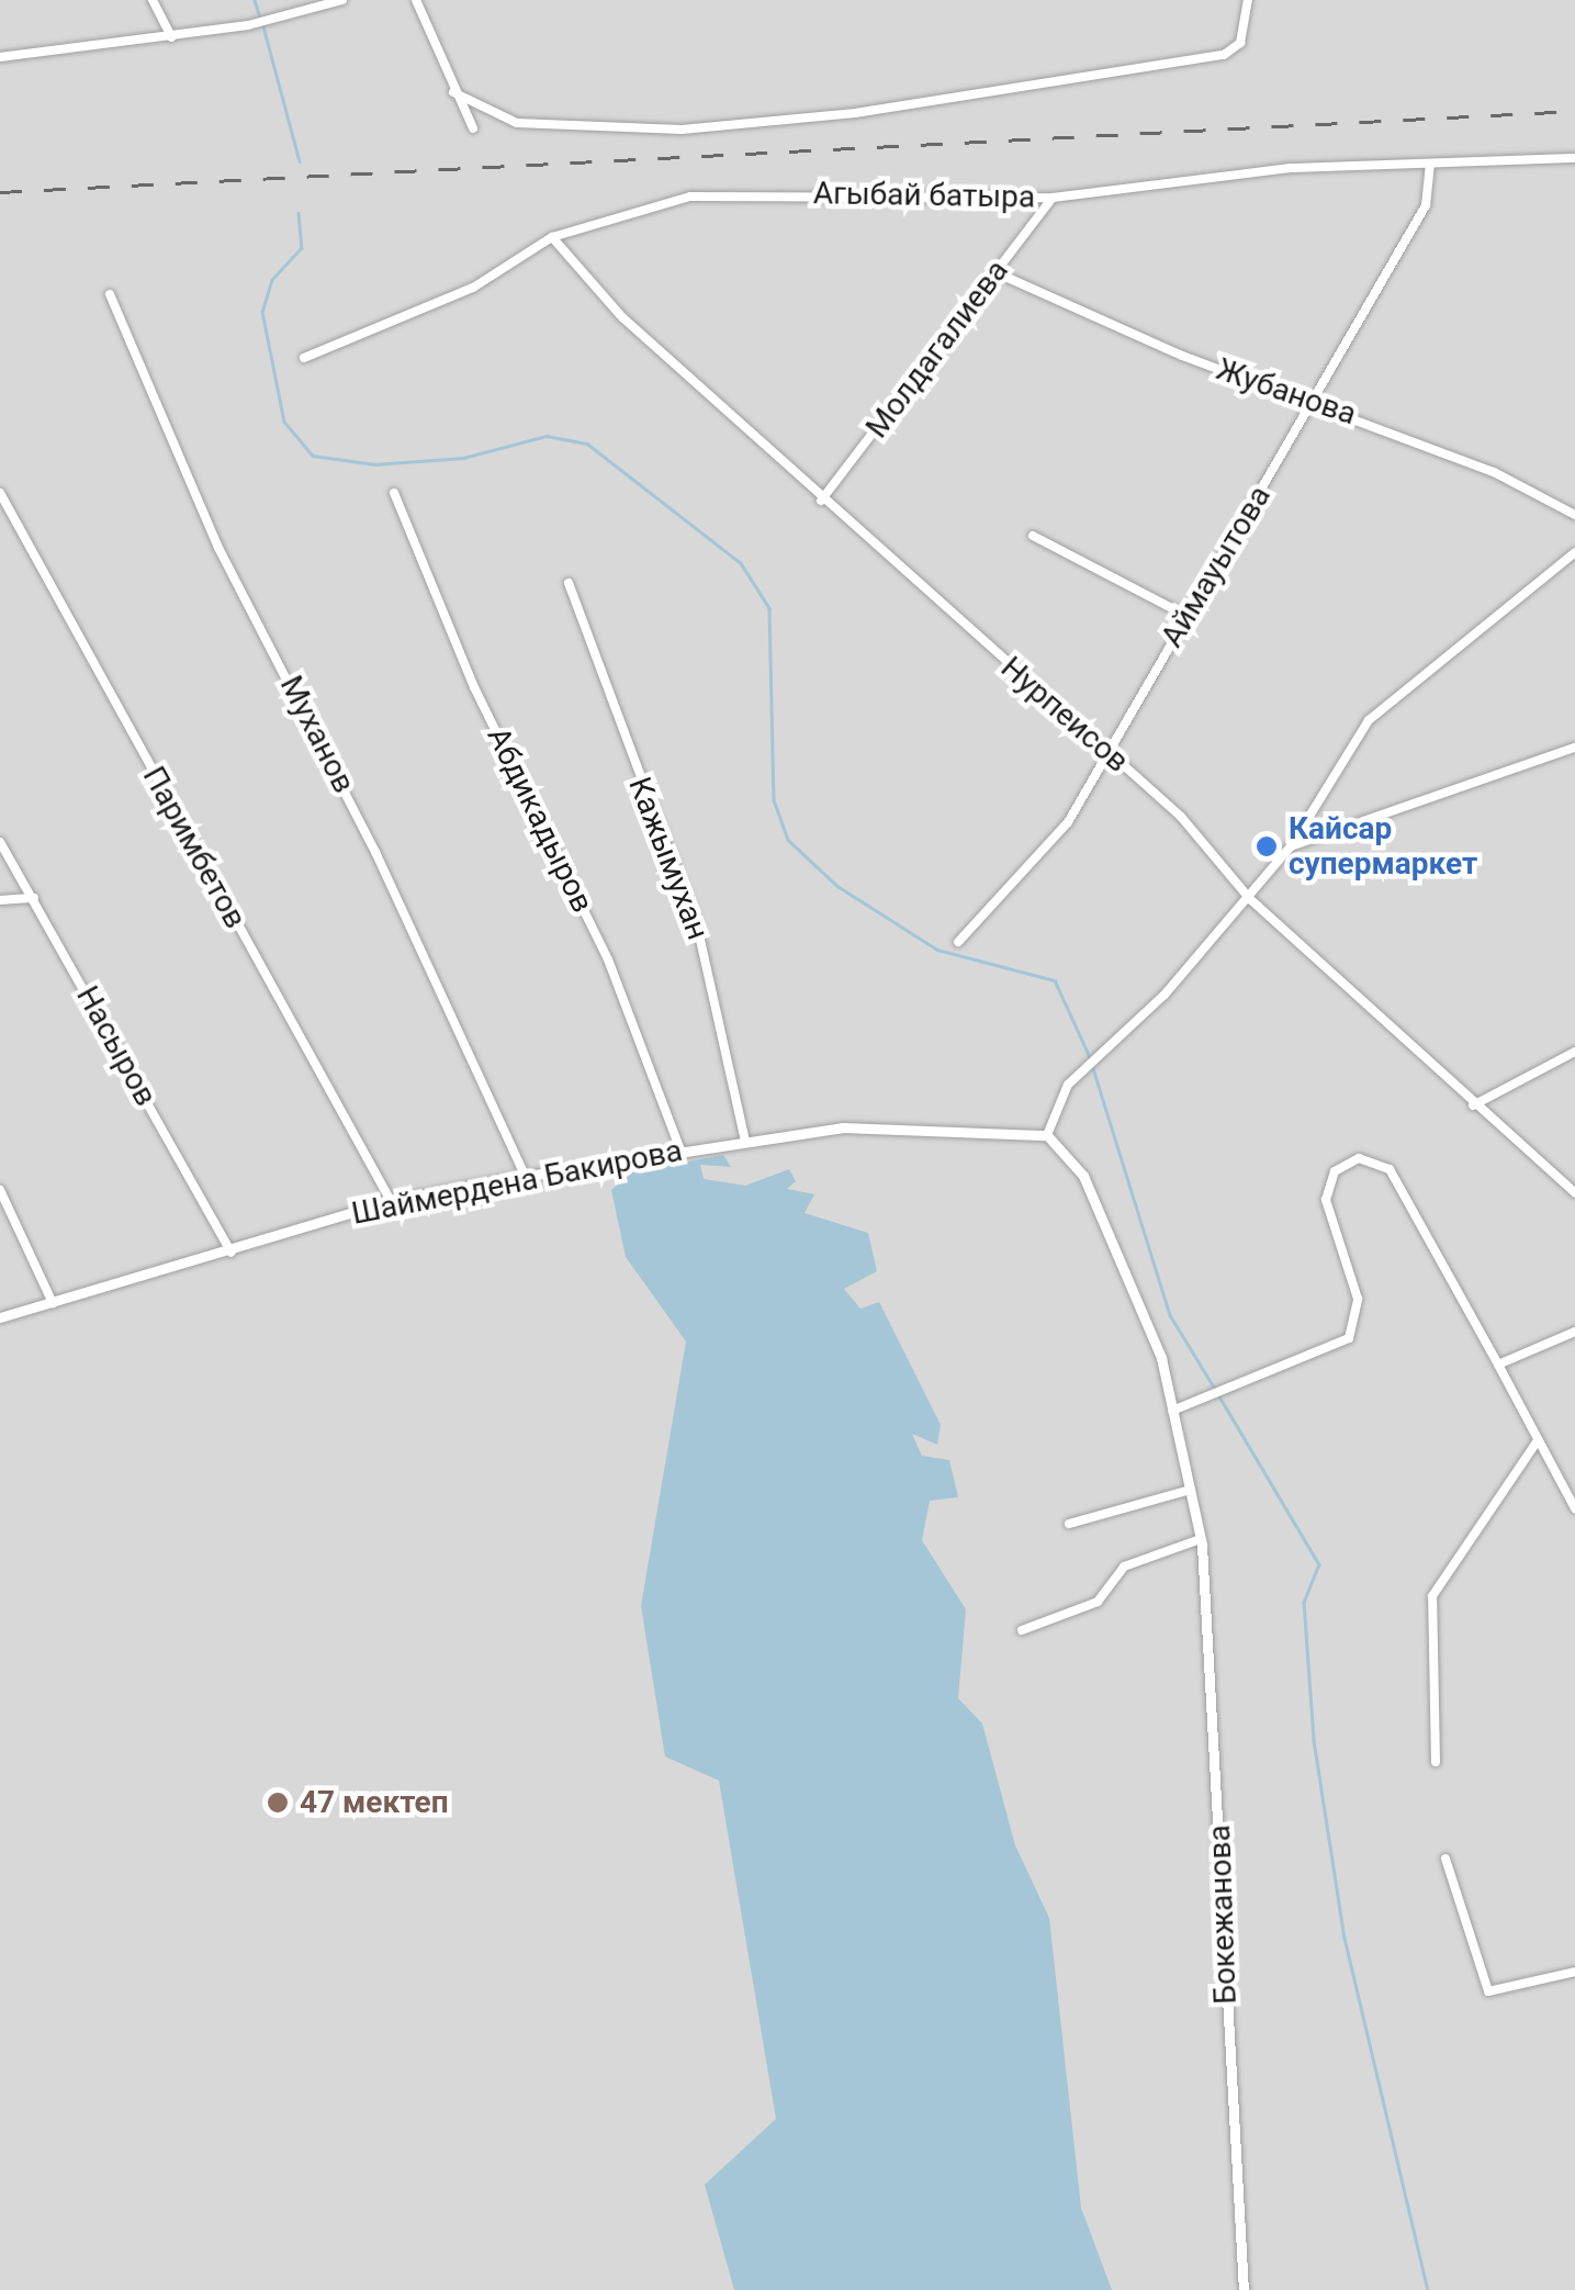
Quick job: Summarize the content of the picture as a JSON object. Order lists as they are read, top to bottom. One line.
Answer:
{"streets":{"street":["Агыбай батыра","Молдагалиева","Жубанова","Аймауытова","Нурпеисов","Муханов","Абдикадыров","Паримбетов","Кажымухан","Насыров","Шаймердена Бакирова","Бокежанова"]},"crossings":[["Агыбай батыра","Молдагалиева"],["Агыбай батыра","Аймауытова"],["Агыбай батыра","Нурпеисов"],["Молдагалиева","Жубанова"],["Молдагалиева","Нурпеисов"],["Жубанова","Аймауытова"],["Аймауытова","Нурпеисов"],["Муханов","Шаймердена Бакирова"],["Абдикадыров","Шаймердена Бакирова"],["Паримбетов","Шаймердена Бакирова"],["Кажымухан","Шаймердена Бакирова"],["Насыров","Шаймердена Бакирова"],["Шаймердена Бакирова","Бокежанова"]],"places":["Кайсар супермаркет","47 мектеп"]}
